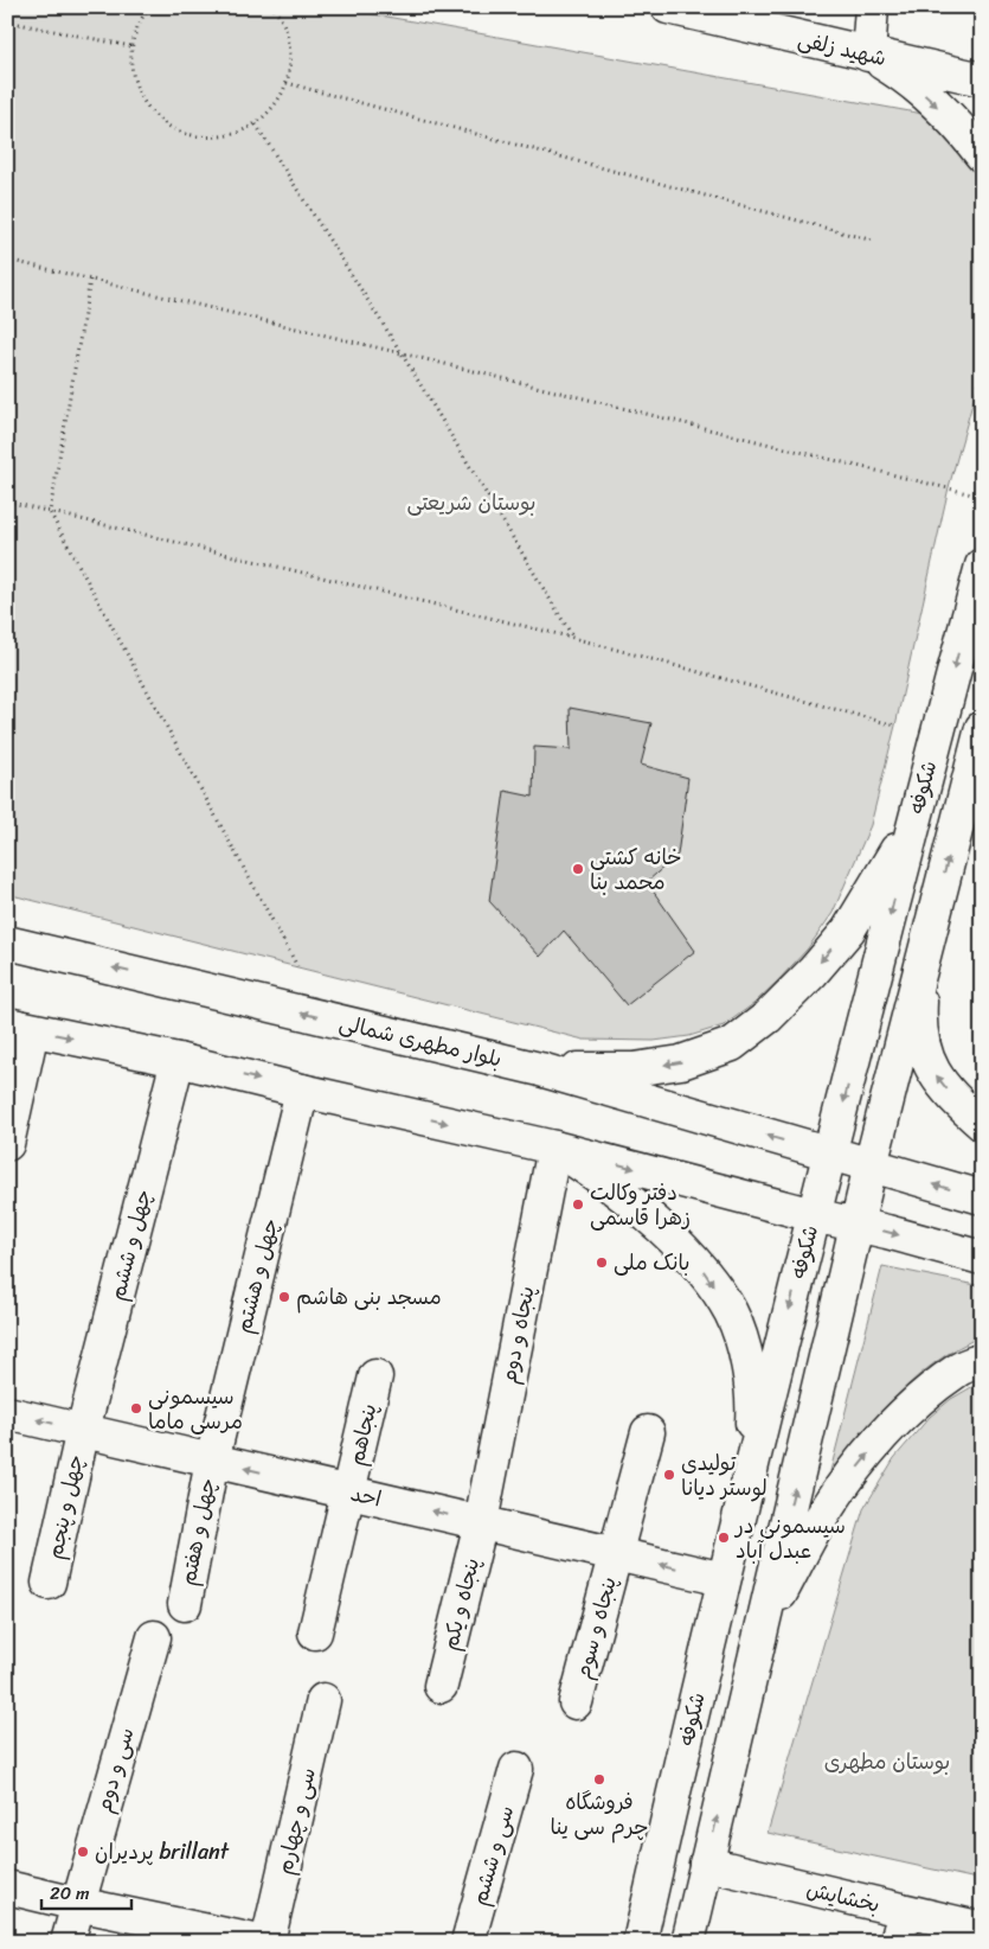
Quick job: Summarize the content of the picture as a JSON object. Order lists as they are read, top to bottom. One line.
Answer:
{"streets":{"main road":["شهید زلفی","شکوفه","بلوار مطهری شمالی","چهل و ششم","چهل و هشتم","پنجاه و دوم","پنجاهم","احد","چهل و پنجم","چهل و هفتم","پنجاه و یکم","پنجاه و سوم","سی و دوم","سی و چهارم","سی و ششم","بخشایش"]},"crossings":[["شکوفه","بلوار مطهری شمالی"],["شکوفه","احد"],["شکوفه","بخشایش"],["چهل و ششم","احد"],["چهل و ششم","چهل و پنجم"],["چهل و هشتم","احد"],["چهل و هشتم","چهل و هفتم"],["پنجاه و دوم","احد"],["پنجاه و دوم","پنجاه و یکم"],["پنجاهم","احد"],["احد","چهل و پنجم"],["احد","چهل و هفتم"],["احد","پنجاه و یکم"],["احد","پنجاه و سوم"]],"one_way":["احد"],"parks":["بوستان شریعتی","بوستان مطهری"],"places":["خانه کشتی محمد بنا","دفتر وکالت زهرا قاسمی","بانک ملی","مسجد بنی هاشم","سیسمونی مرسی ماما","تولیدی لوستر دیانا","سیسمونی در عبدل آباد","فروشگاه چرم سی ینا","پردیران brillant"],"scale_bar":"20 m"}
